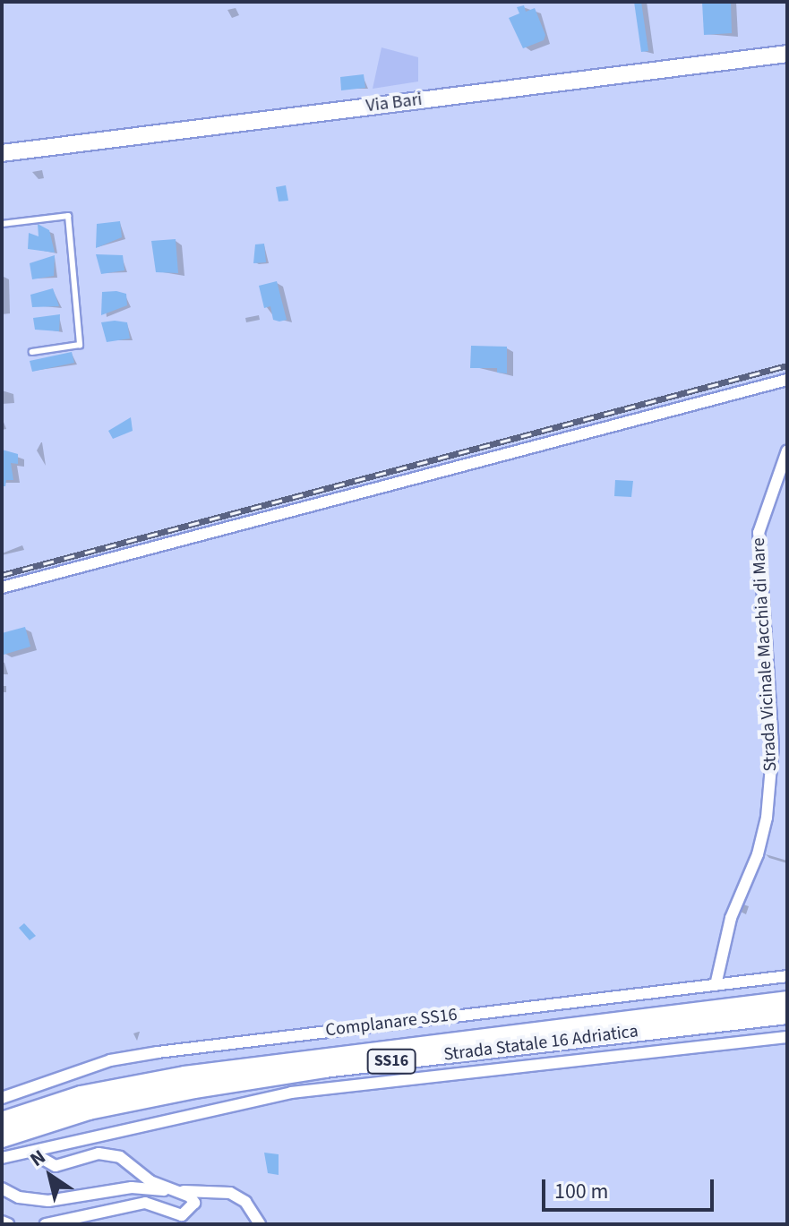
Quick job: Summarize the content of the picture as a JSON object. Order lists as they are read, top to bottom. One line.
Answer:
{"streets":{"highway":["Strada Statale 16 Adriatica","SS16"],"main road":["Via Bari"],"street":["Strada Vicinale Macchia di Mare","Complanare SS16"]},"crossings":[["Strada Vicinale Macchia di Mare","Complanare SS16"]],"scale_bar":"100 m","north":"top left"}
